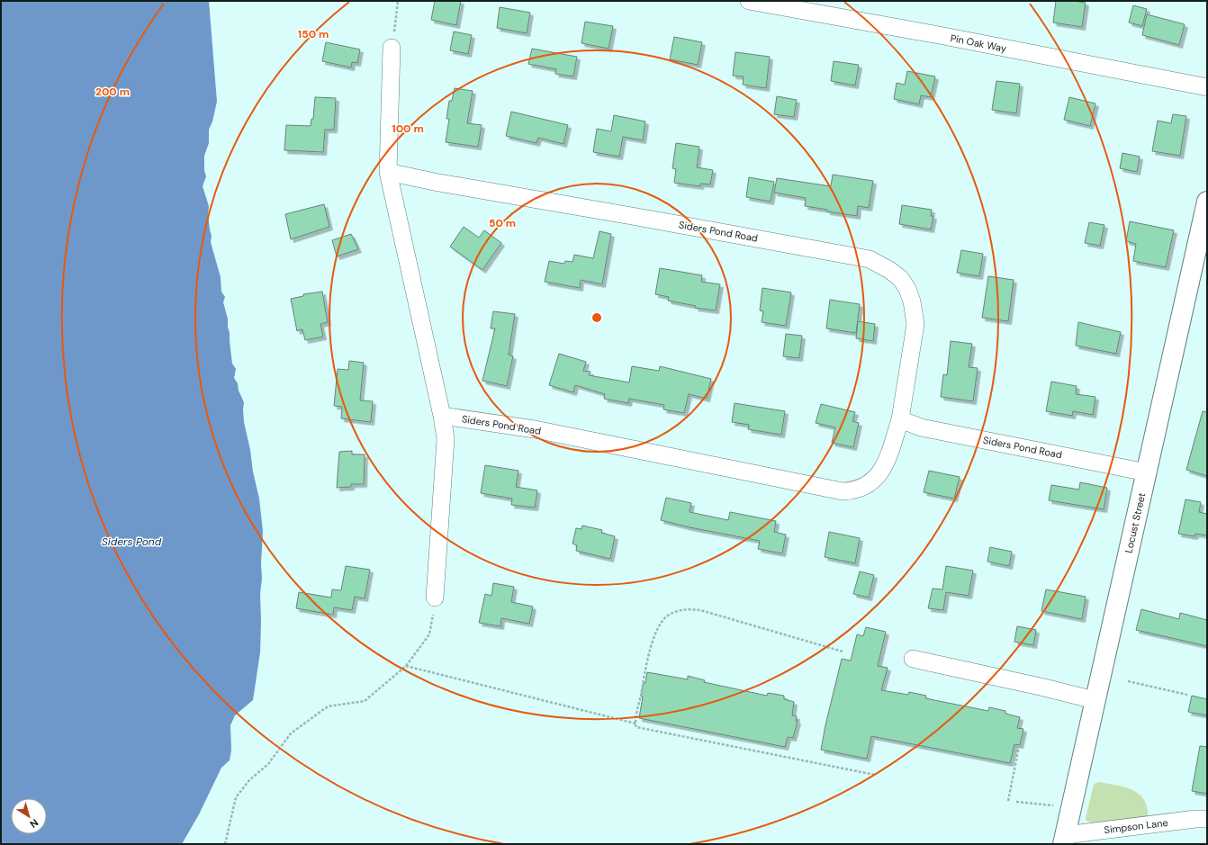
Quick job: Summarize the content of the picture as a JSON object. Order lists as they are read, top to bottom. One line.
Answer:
{"streets":{"highway":["Locust Street"],"street":["Pin Oak Way","Siders Pond Road","Simpson Lane"]},"crossings":[["Siders Pond Road","Locust Street"],["Locust Street","Simpson Lane"]],"water":["Siders Pond"],"north":"bottom right","rings":["150 m","200 m","100 m","50 m"]}
